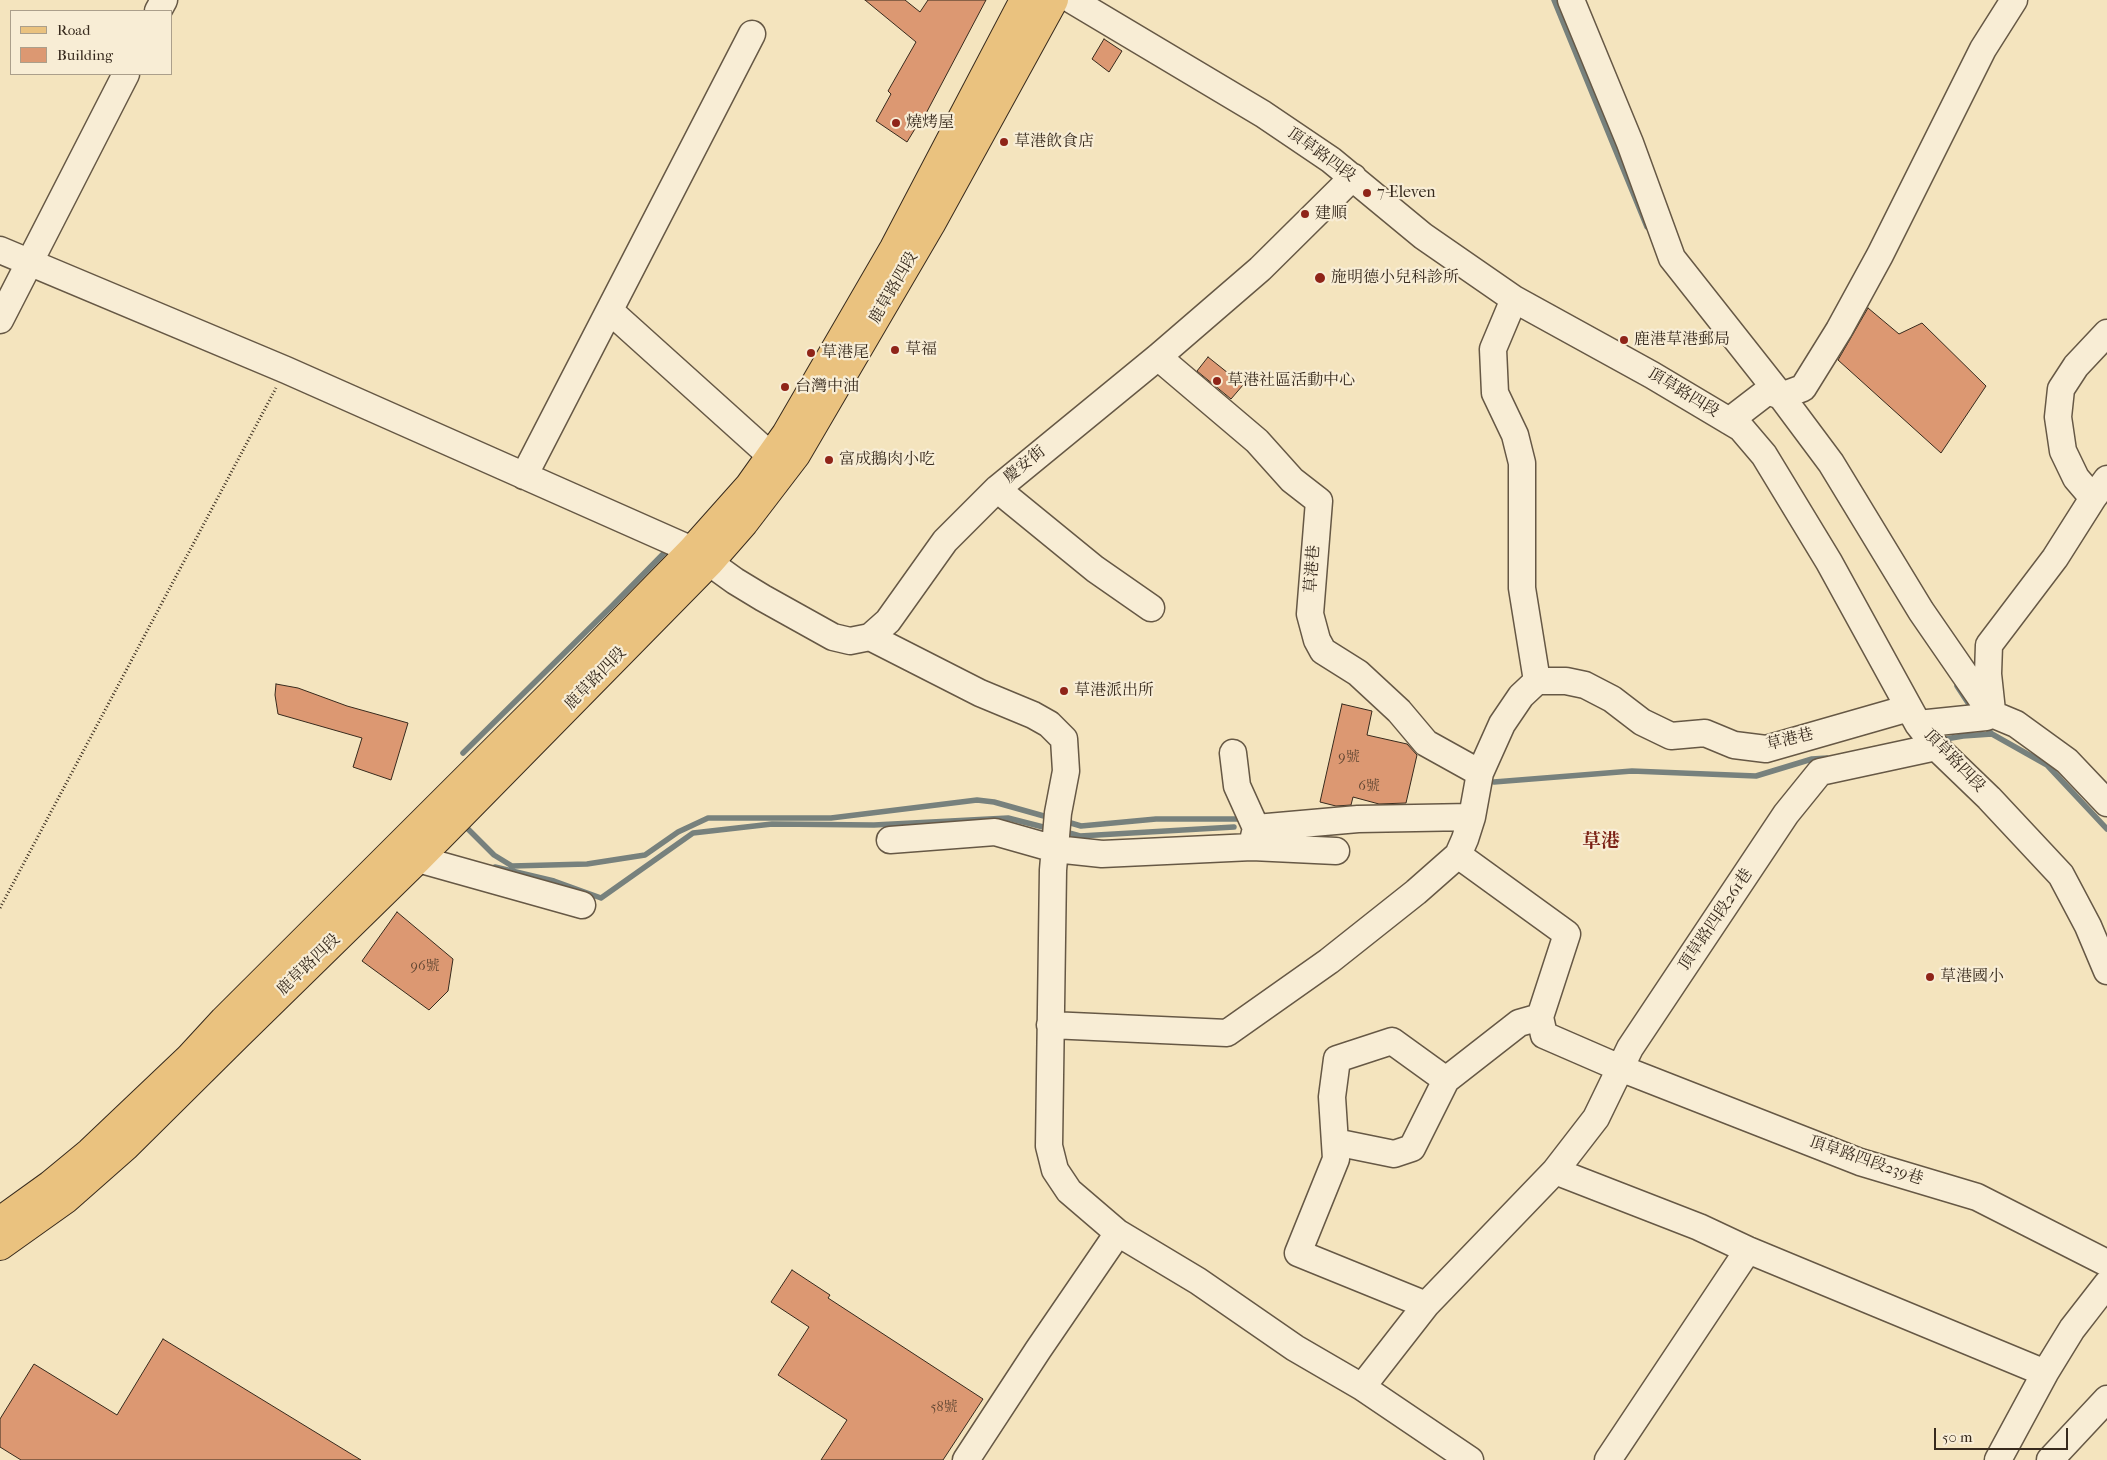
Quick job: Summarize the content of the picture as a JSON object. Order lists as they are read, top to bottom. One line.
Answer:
{"streets":{"main road":["鹿草路四段"],"street":["頂草路四段","慶安街","草港巷","頂草路四段261巷","頂草路四段239巷"]},"crossings":[["頂草路四段","慶安街"],["頂草路四段","草港巷"],["頂草路四段","頂草路四段261巷"],["慶安街","草港巷"],["頂草路四段261巷","頂草路四段239巷"]],"districts":["草港"],"places":["燒烤屋","草港飲食店","7-Eleven","建順","施明德小兒科診所","鹿港草港郵局","草福","草港尾","草港社區活動中心","台灣中油","富成鵝肉小吃","草港派出所","草港國小"],"house_numbers":["9號","6號","96號","58號"],"legend":["Road","Building"],"scale_bar":"50 m"}
